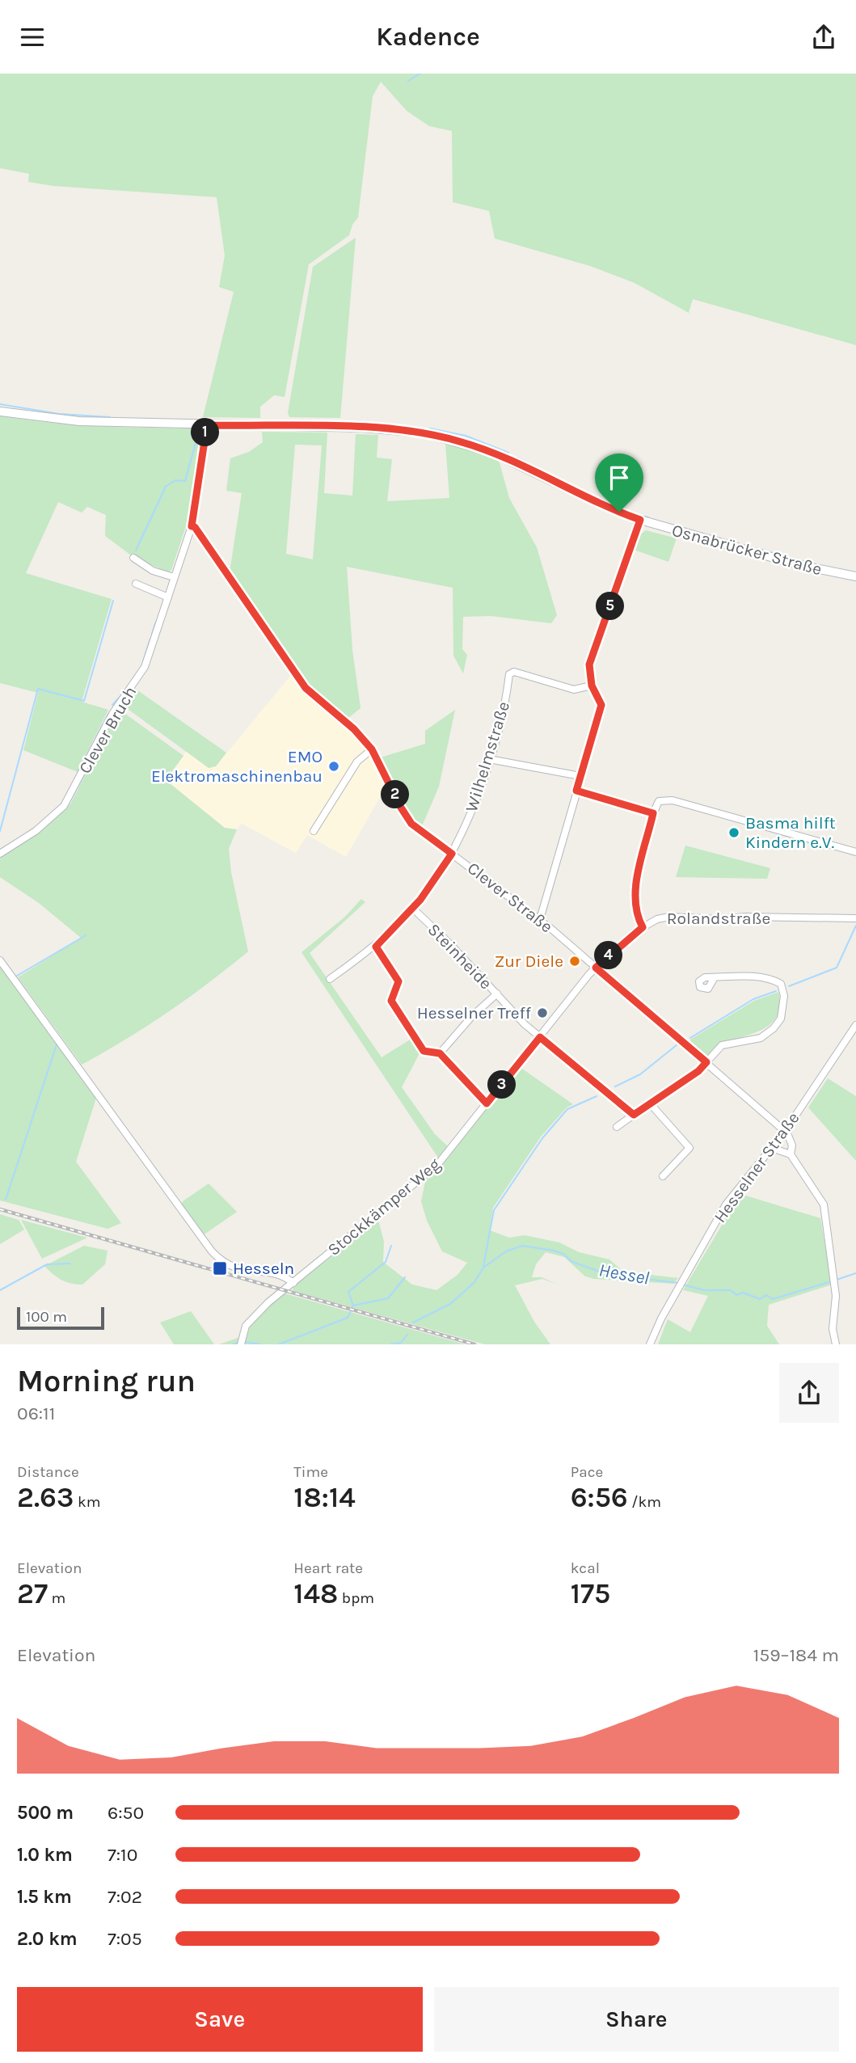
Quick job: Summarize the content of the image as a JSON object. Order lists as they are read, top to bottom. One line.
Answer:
{"streets":{"main road":["Osnabrücker Straße"],"street":["Clever Bruch","Wilhelmstraße","Clever Straße","Rolandstraße","Steinheide","Hesselner Straße","Stockkämper Weg"]},"crossings":[["Clever Bruch","Clever Straße"],["Wilhelmstraße","Clever Straße"],["Wilhelmstraße","Steinheide"],["Clever Straße","Rolandstraße"],["Clever Straße","Steinheide"],["Clever Straße","Hesselner Straße"],["Clever Straße","Stockkämper Weg"],["Rolandstraße","Stockkämper Weg"],["Steinheide","Stockkämper Weg"]],"water":["Hessel"],"places":{"other":["EMO Elektromaschinenbau","Basma hilft Kindern e.V.","Zur Diele","Hesselner Treff"],"transit":["Hesseln"]},"scale_bar":"100 m","page":{"header":"Kadence","pins":["1","5","2","4","3"],"scale":"100 m","heading":["Morning run","06:11"],"stats":[["Distance","2.63 km"],["Time","18:14"],["Pace","6:56 /km"],["Elevation","27 m"],["Heart rate","148 bpm"],["kcal","175"]],"chart":["Elevation","159–184 m"],"list":[{"name":"500 m","note":"6:50"},{"name":"1.0 km","note":"7:10"},{"name":"1.5 km","note":"7:02"},{"name":"2.0 km","note":"7:05"}],"buttons":["Save","Share"]}}
